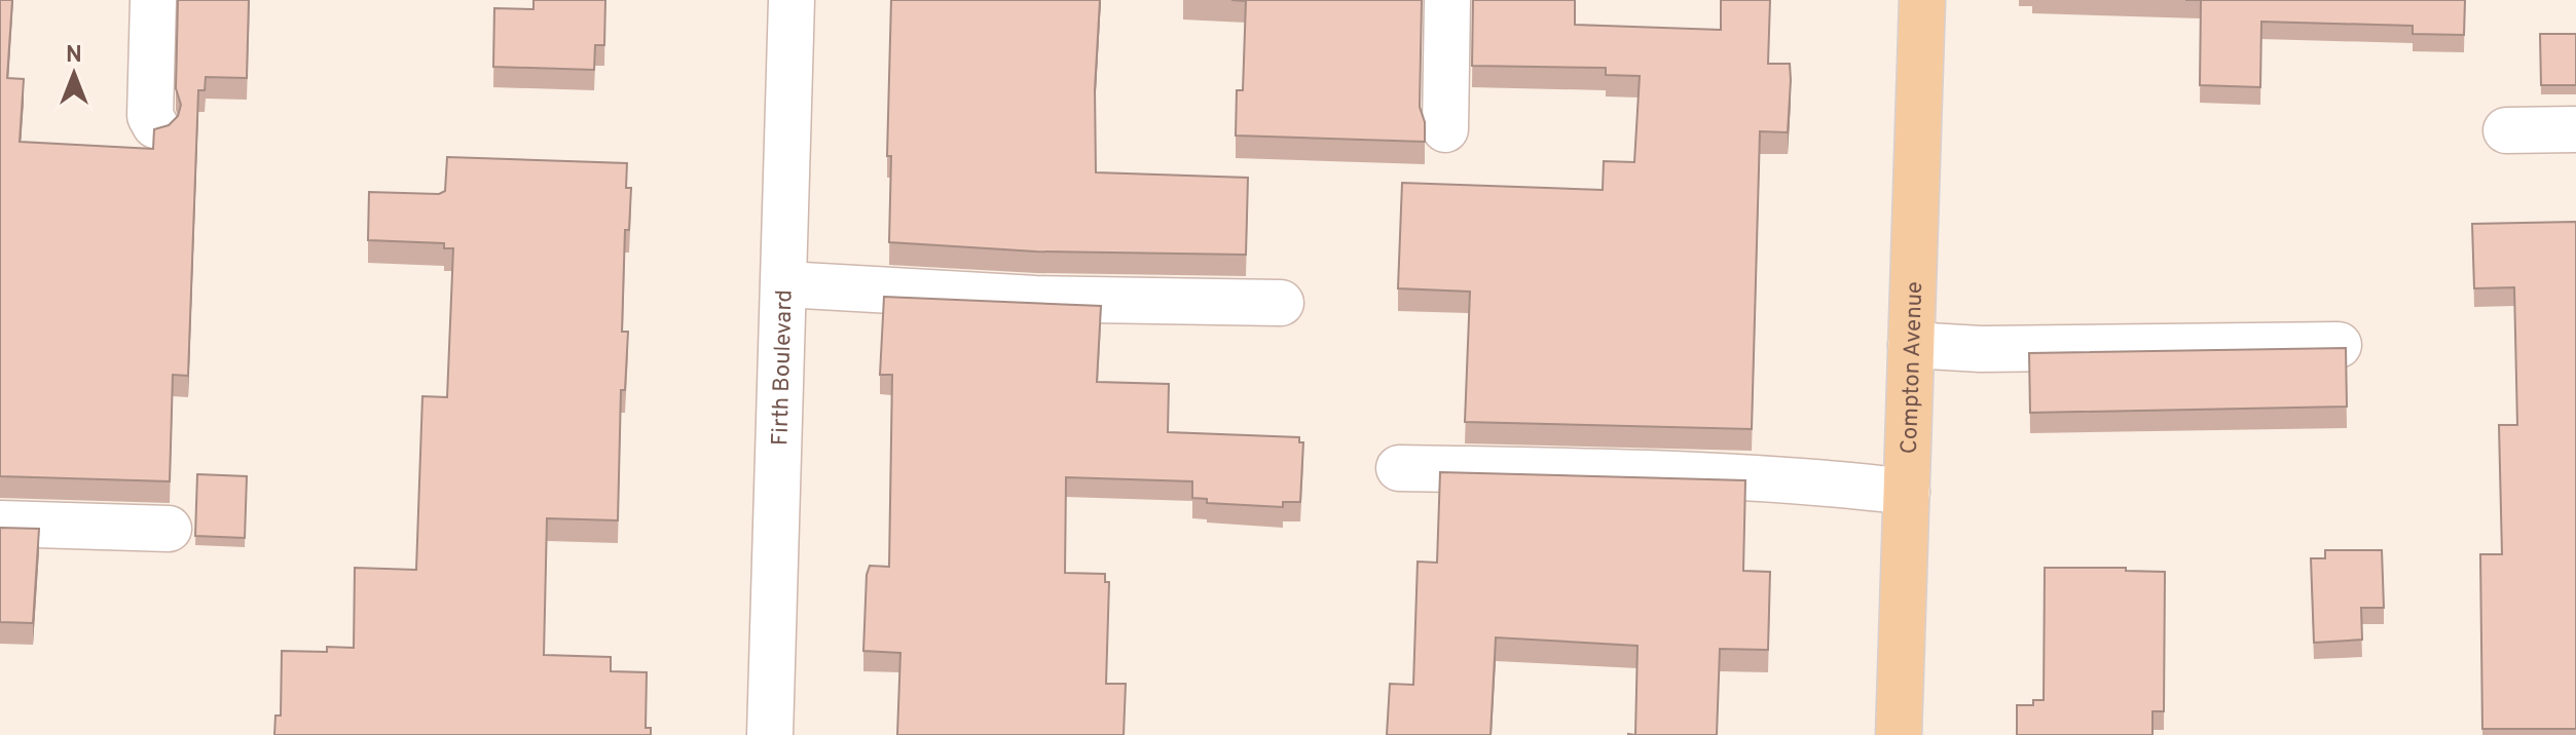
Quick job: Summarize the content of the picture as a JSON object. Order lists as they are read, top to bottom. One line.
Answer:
{"streets":{"main road":["Compton Avenue"],"street":["Firth Boulevard"]},"north":"top"}
